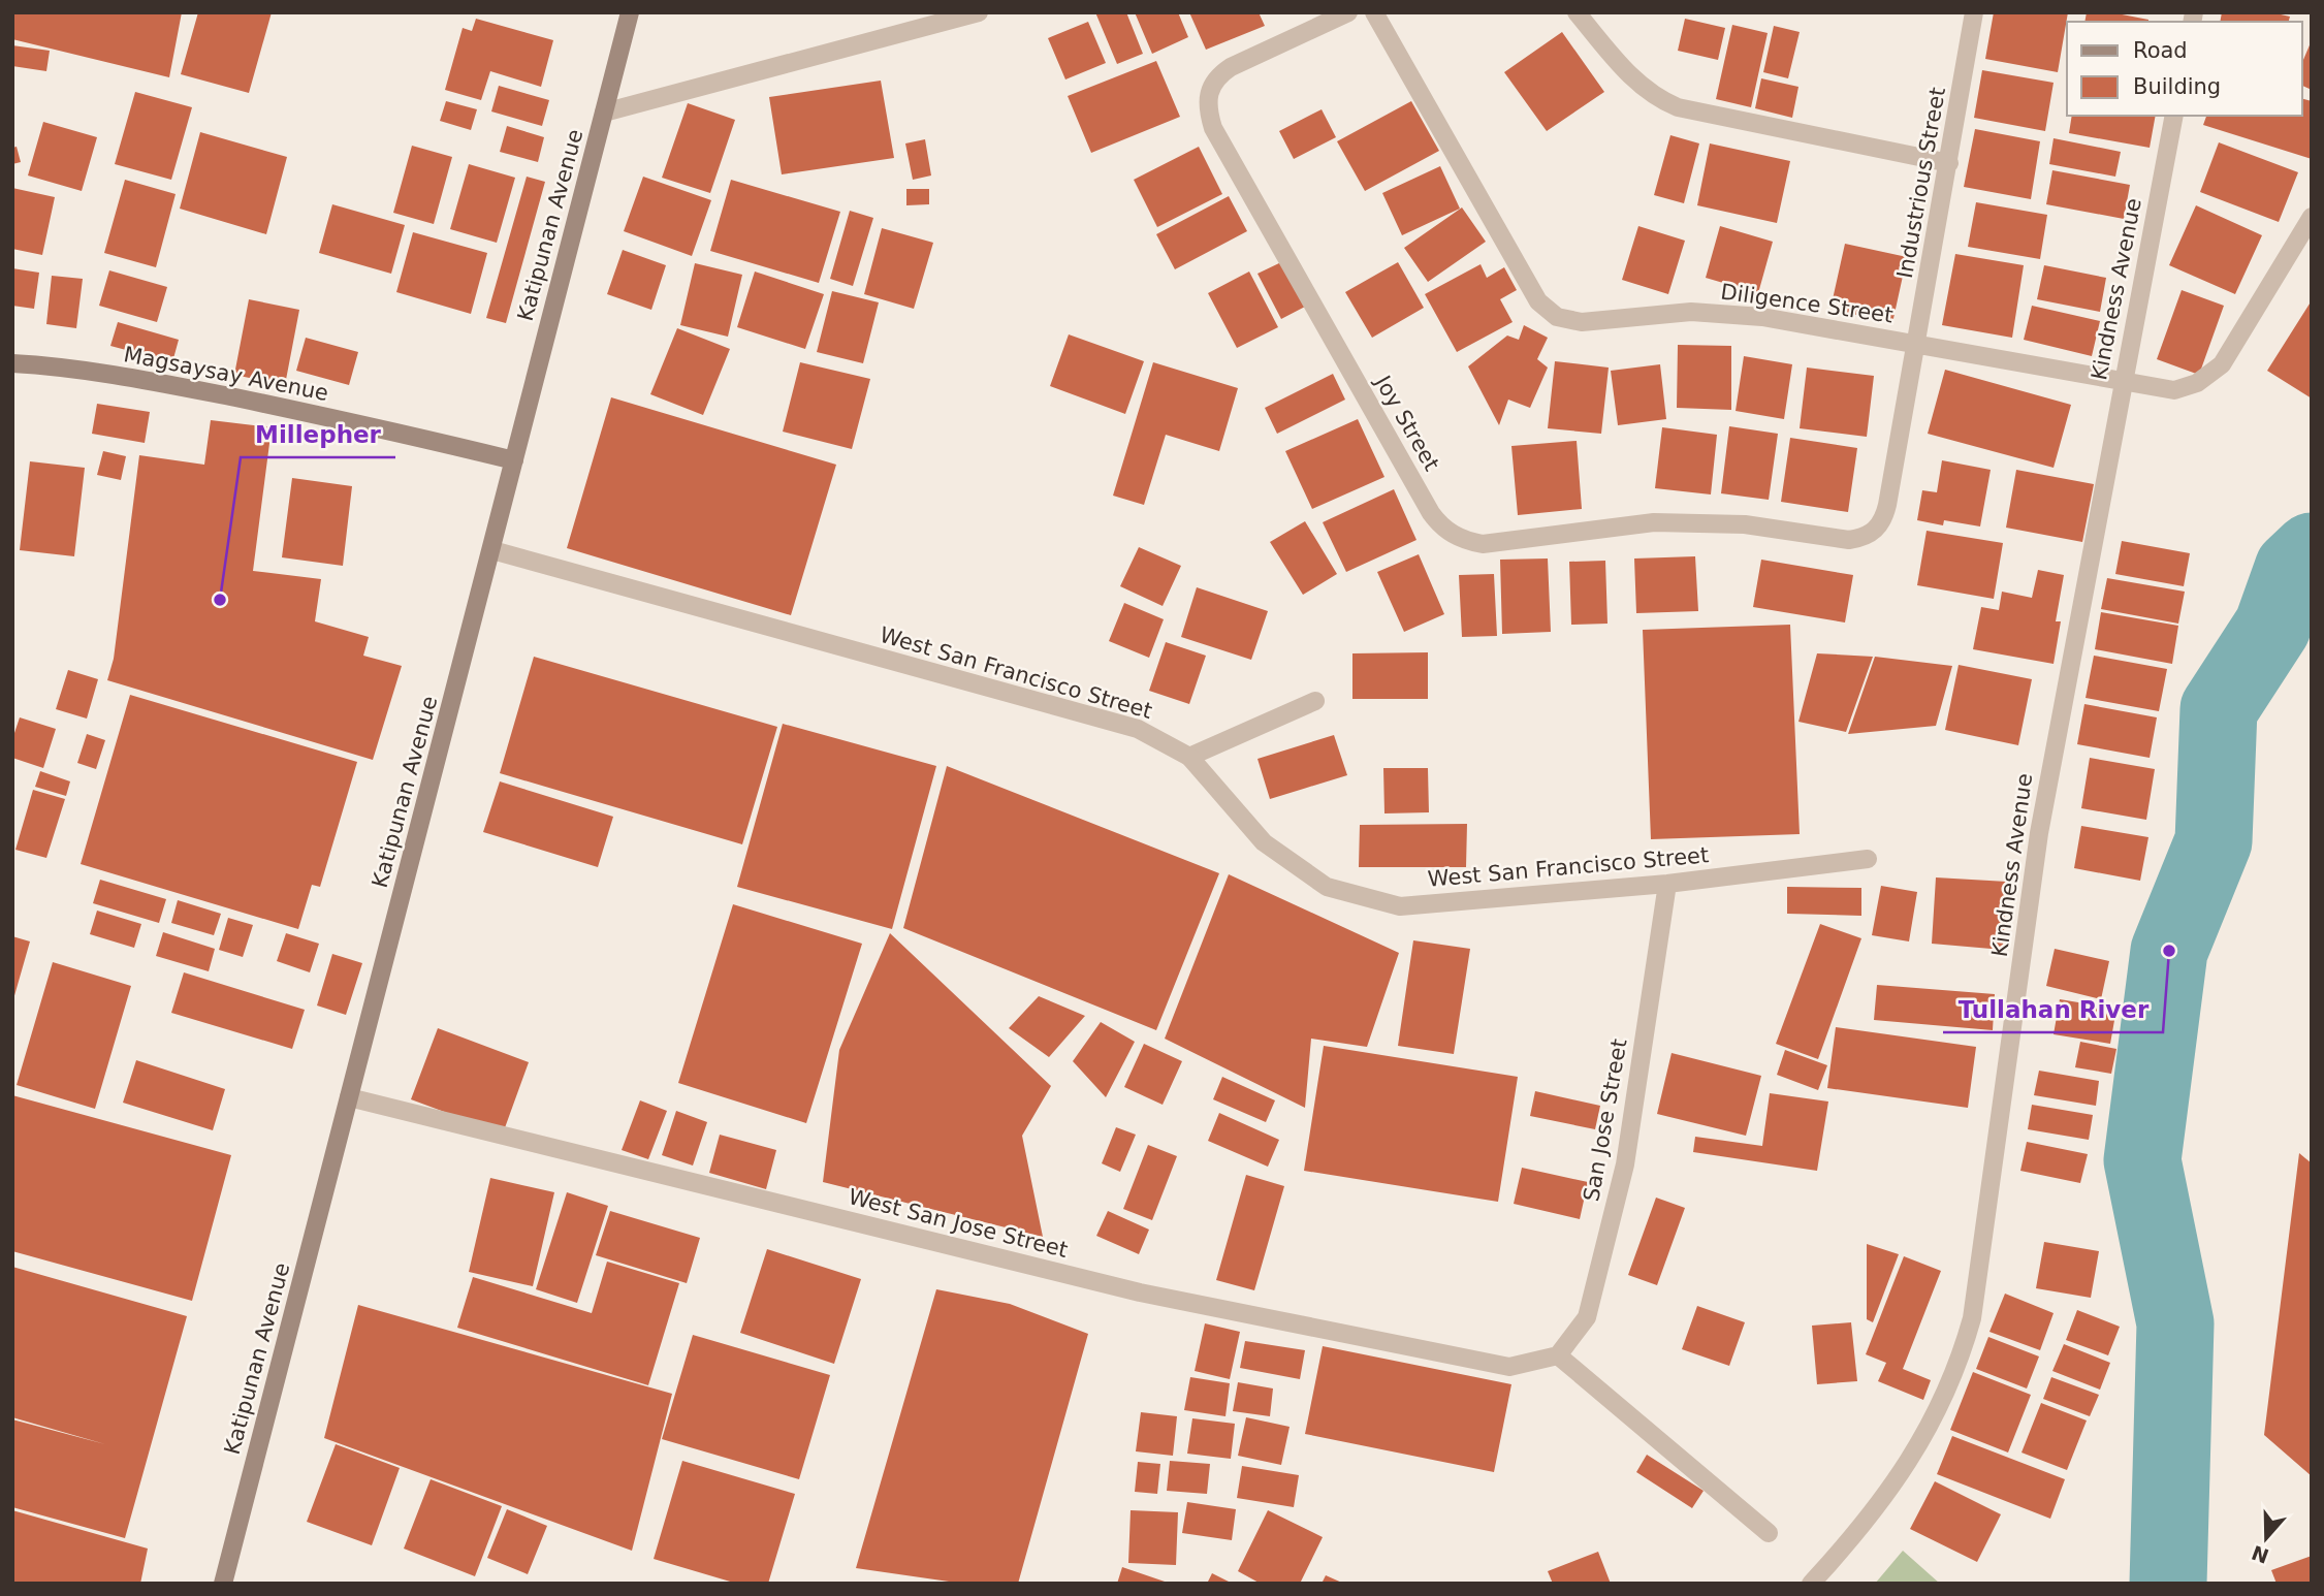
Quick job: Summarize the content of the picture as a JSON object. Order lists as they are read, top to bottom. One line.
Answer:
{"streets":{"main road":["Katipunan Avenue","Magsaysay Avenue"],"street":["Industrious Street","Kindness Avenue","Diligence Street","Joy Street","West San Francisco Street","San Jose Street","West San Jose Street"]},"crossings":[["Industrious Street","Diligence Street"],["Industrious Street","Joy Street"],["Katipunan Avenue","Magsaysay Avenue"],["Katipunan Avenue","West San Francisco Street"],["Katipunan Avenue","West San Jose Street"],["Kindness Avenue","Diligence Street"],["West San Francisco Street","San Jose Street"],["San Jose Street","West San Jose Street"]],"places":["Millepher","Tullahan River"],"legend":["Road","Building"],"north":"bottom"}
